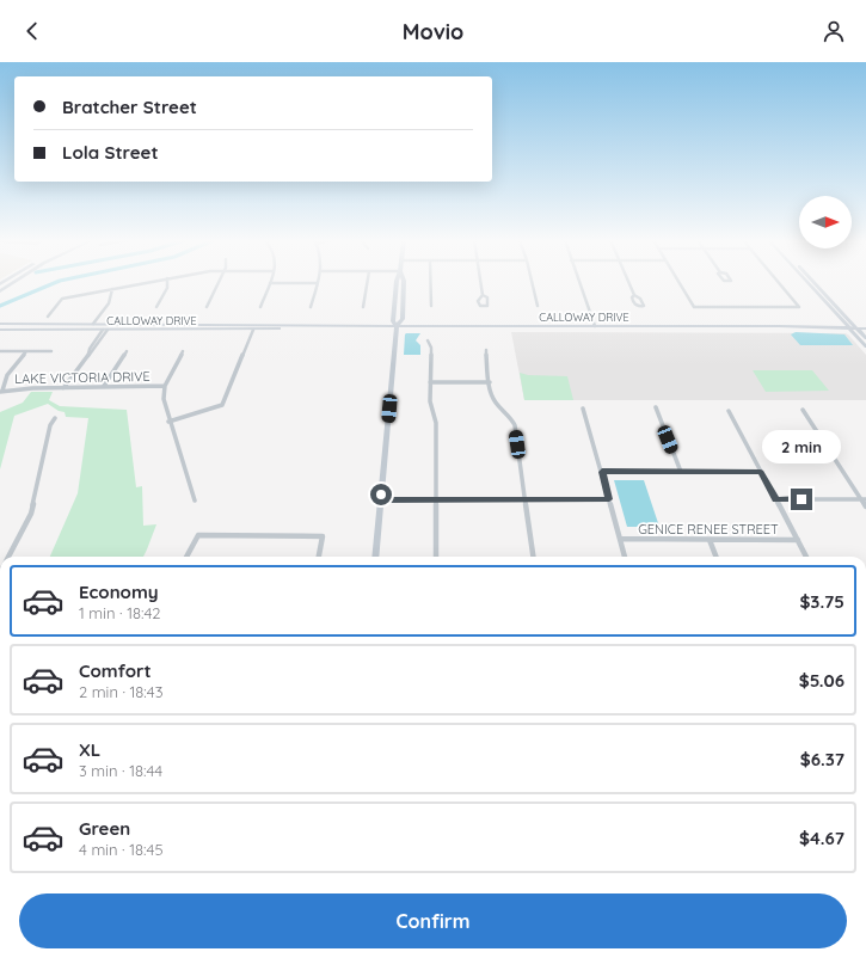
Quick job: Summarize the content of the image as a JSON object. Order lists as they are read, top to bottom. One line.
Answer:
{"streets":{"main road":["CALLOWAY DRIVE"],"street":["LAKE VICTORIA DRIVE","GENICE RENEE STREET"]},"north":"right","page":{"header":"Movio","banner":["Bratcher Street","Lola Street"],"bubble":"2 min","list":[{"name":"Economy","note":"1 min · 18:42","value":"$3.75"},{"name":"Comfort","note":"2 min · 18:43","value":"$5.06"},{"name":"XL","note":"3 min · 18:44","value":"$6.37"},{"name":"Green","note":"4 min · 18:45","value":"$4.67"}],"buttons":"Confirm"}}
